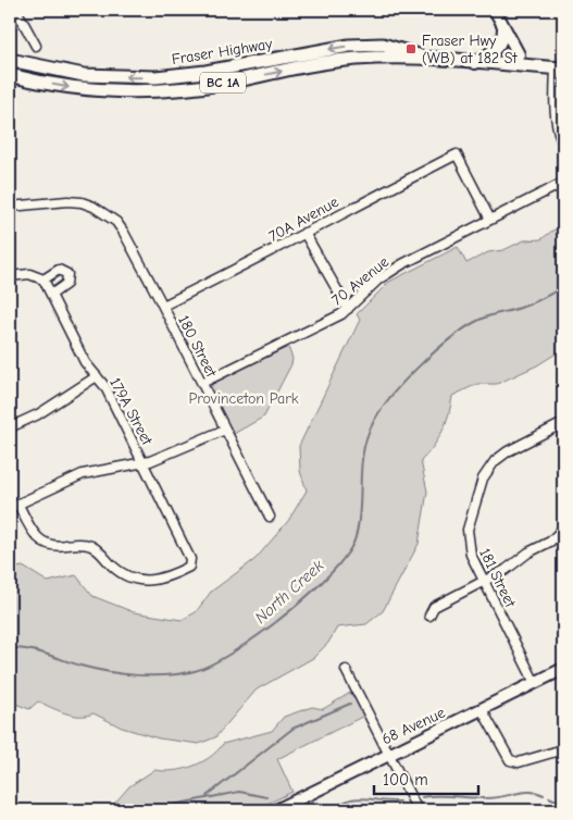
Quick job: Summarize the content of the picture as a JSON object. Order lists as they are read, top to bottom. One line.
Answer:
{"streets":{"main road":["Fraser Highway","BC 1A"],"street":["70A Avenue","70 Avenue","180 Street","179A Street","181 Street","68 Avenue"]},"crossings":[["70A Avenue","70 Avenue"],["70A Avenue","180 Street"],["70 Avenue","180 Street"],["181 Street","68 Avenue"]],"water":["North Creek"],"parks":["Provinceton Park"],"places":{"transit":["Fraser Hwy (WB) at 182 St"]},"scale_bar":"100 m"}
